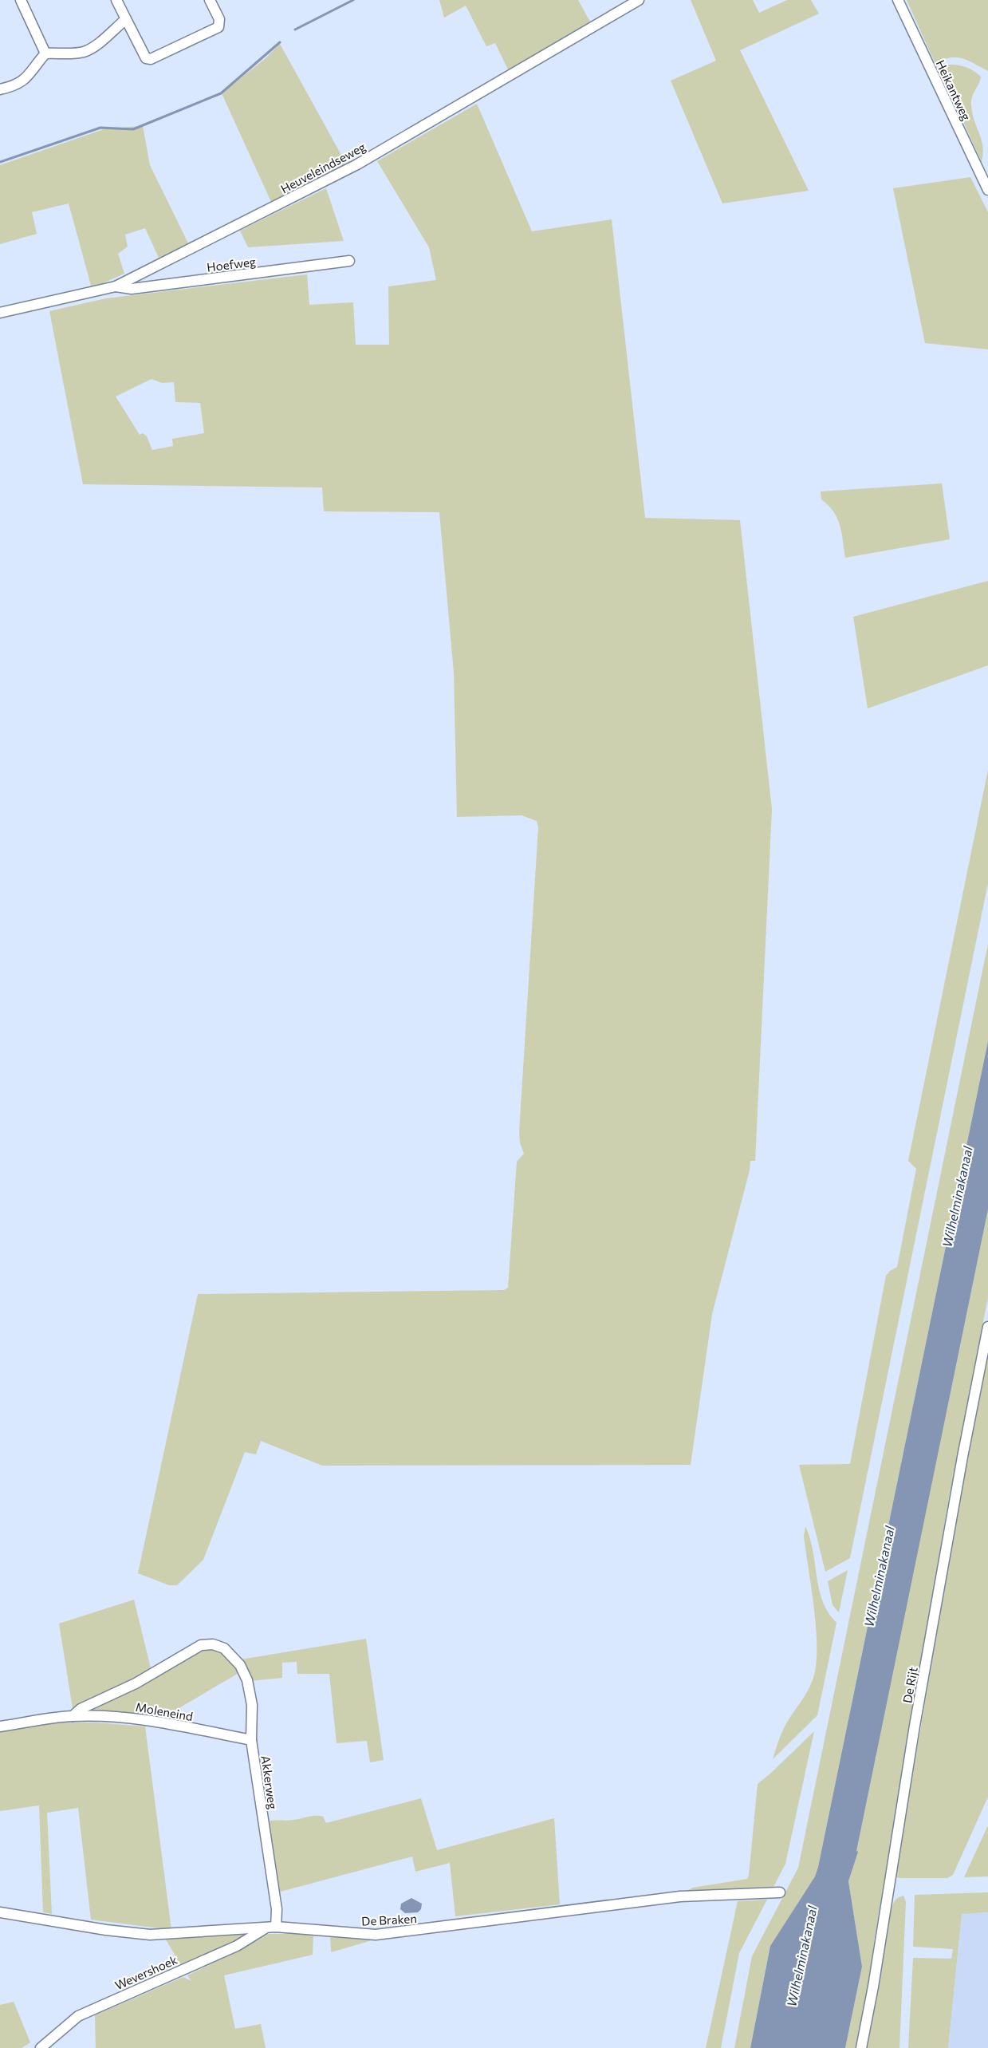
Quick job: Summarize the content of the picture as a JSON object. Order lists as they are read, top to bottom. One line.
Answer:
{"streets":{"street":["Heikantweg","Heuveleindseweg","Hoefweg","De Rijt","Moleneind","Akkerweg","De Braken","Wevershoek"]},"crossings":[["Heuveleindseweg","Hoefweg"],["Moleneind","Akkerweg"],["Akkerweg","De Braken"],["Akkerweg","Wevershoek"],["De Braken","Wevershoek"]],"water":["Wilhelminakanaal"]}
